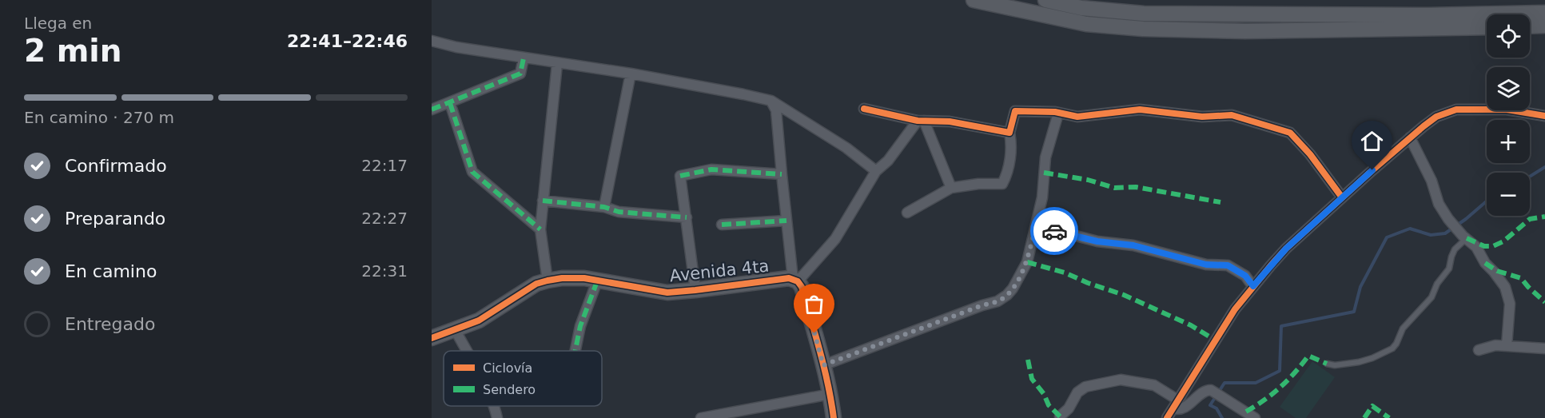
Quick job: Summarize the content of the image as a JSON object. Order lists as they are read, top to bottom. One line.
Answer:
{"streets":{"main road":["Avenida 4ta"]},"legend":["Ciclovía","Sendero"],"page":{"heading":["2 min","Llega en","22:41–22:46"],"map_buttons":["+","−"],"bar":"En camino · 270 m","list":[["Confirmado","22:17"],["Preparando","22:27"],["En camino","22:31"],"Entregado"]}}
